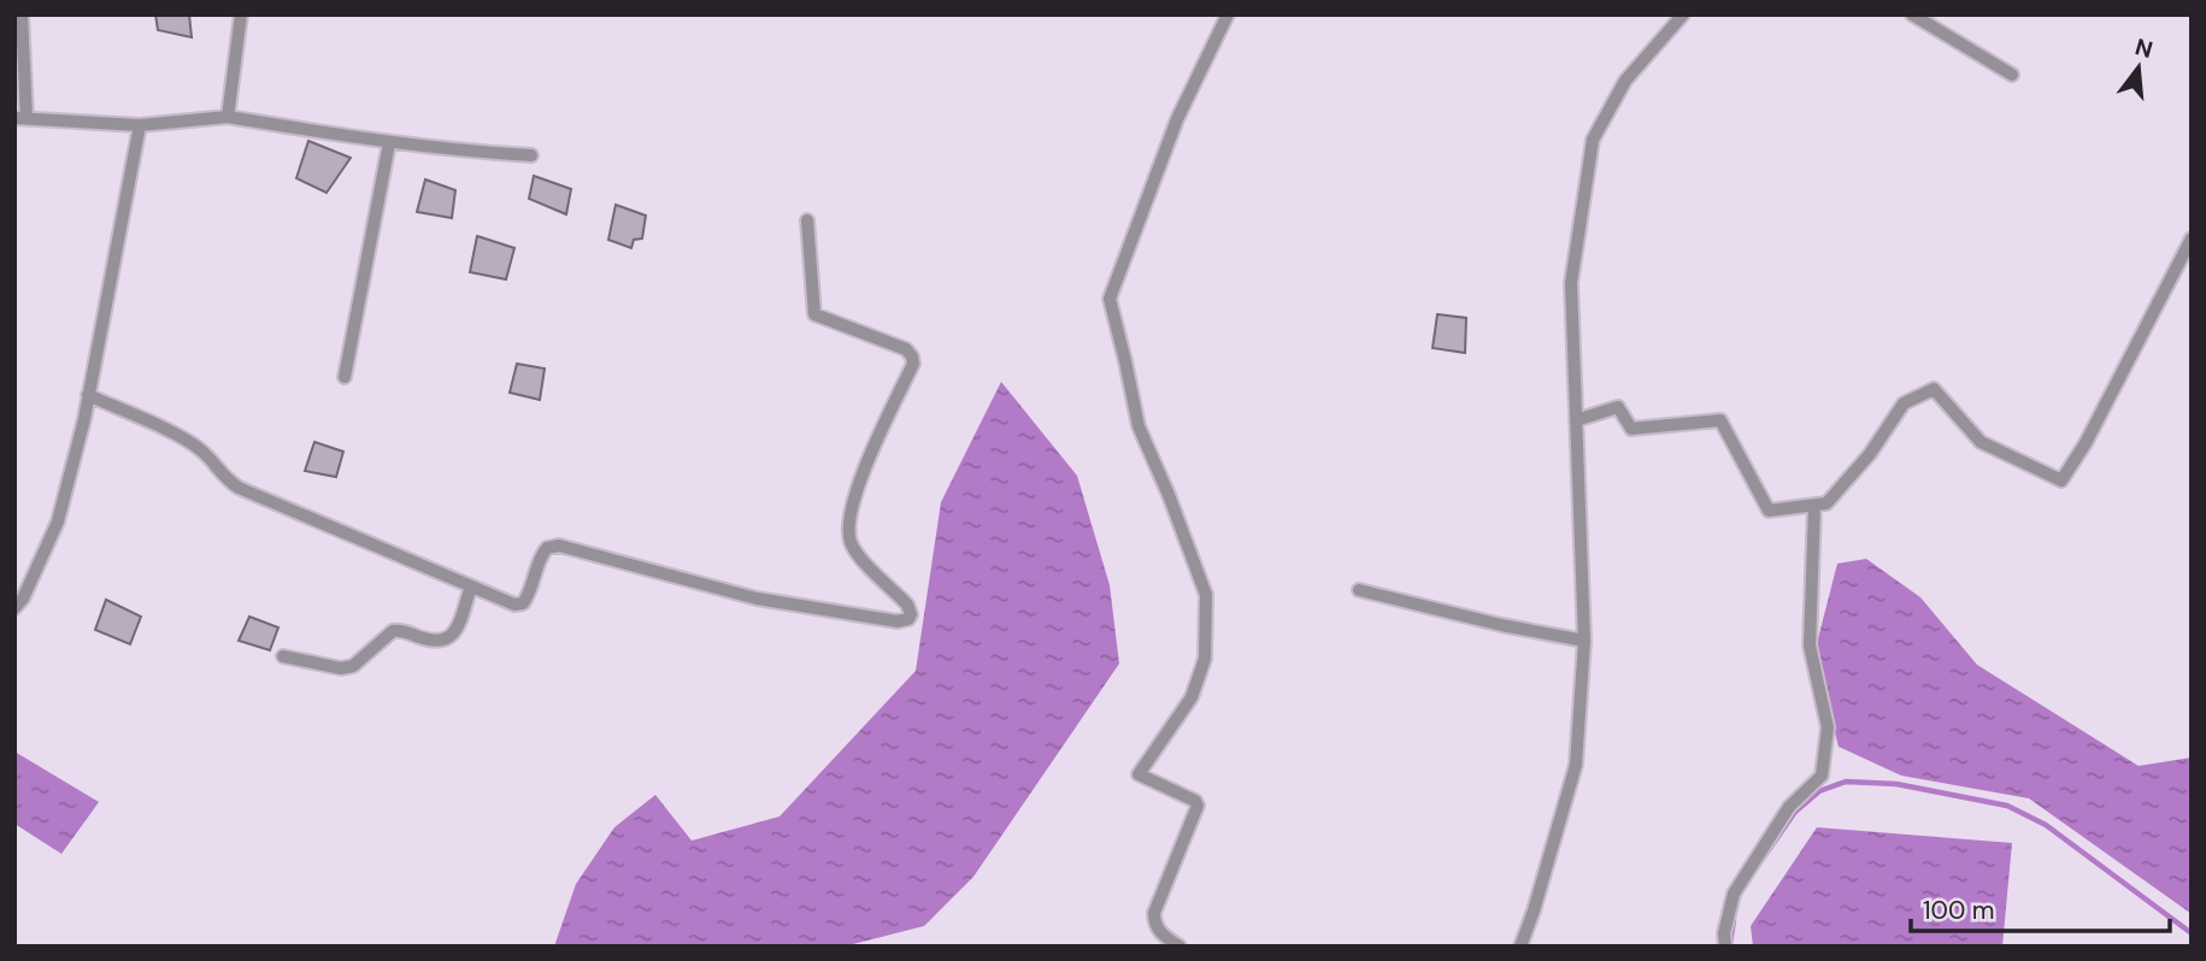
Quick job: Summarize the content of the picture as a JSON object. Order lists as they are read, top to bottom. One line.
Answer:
{"scale_bar":"100 m","north":"top"}
